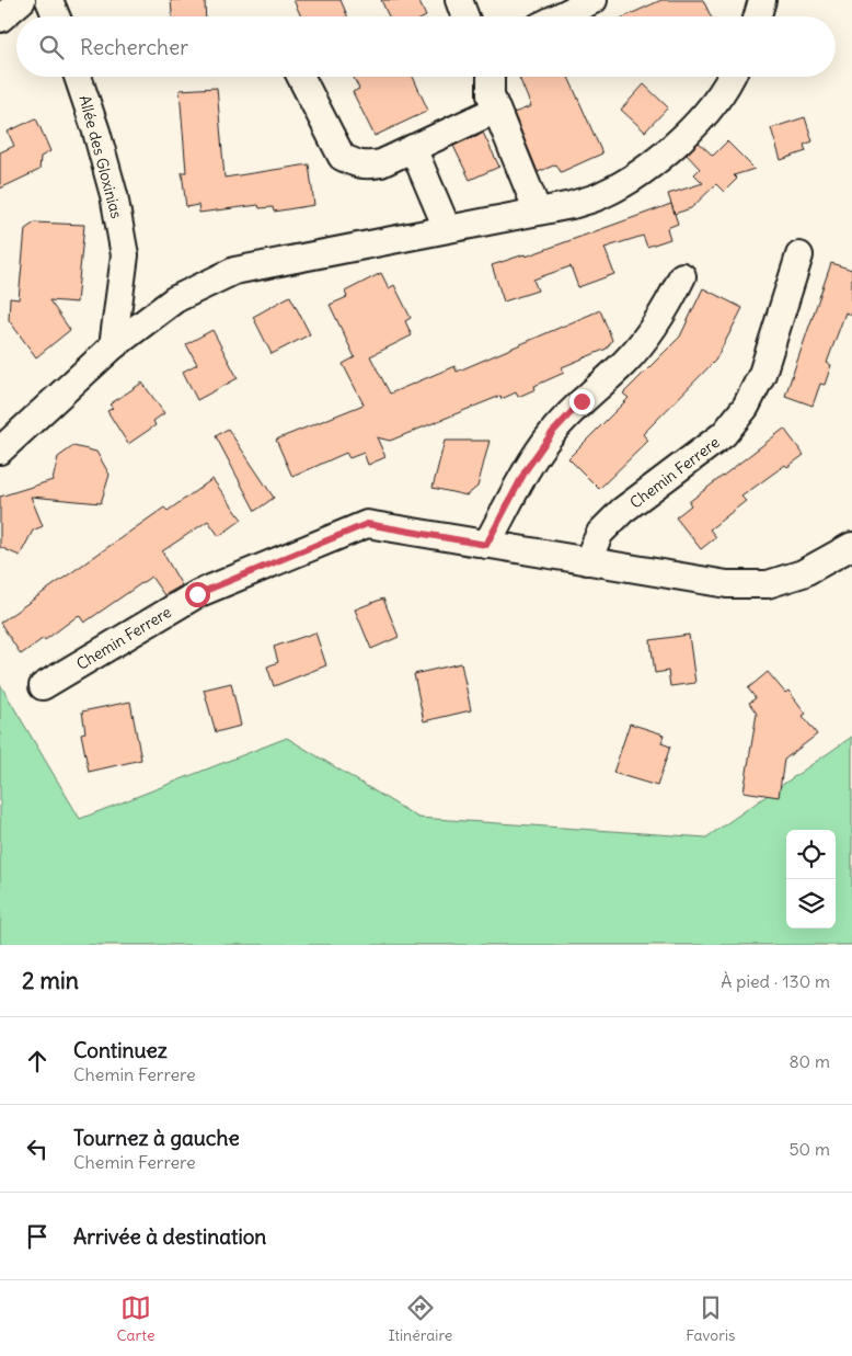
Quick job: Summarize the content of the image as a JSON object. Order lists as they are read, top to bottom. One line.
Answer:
{"streets":{"street":["Allée des Gloxinias","Chemin Ferrere"]},"page":{"search":"Rechercher","heading":["2 min","À pied · 130 m"],"list":[["Continuez","Chemin Ferrere","80 m"],["Tournez à gauche","Chemin Ferrere","50 m"],"Arrivée à destination"],"nav":["Carte","Itinéraire","Favoris"]}}
